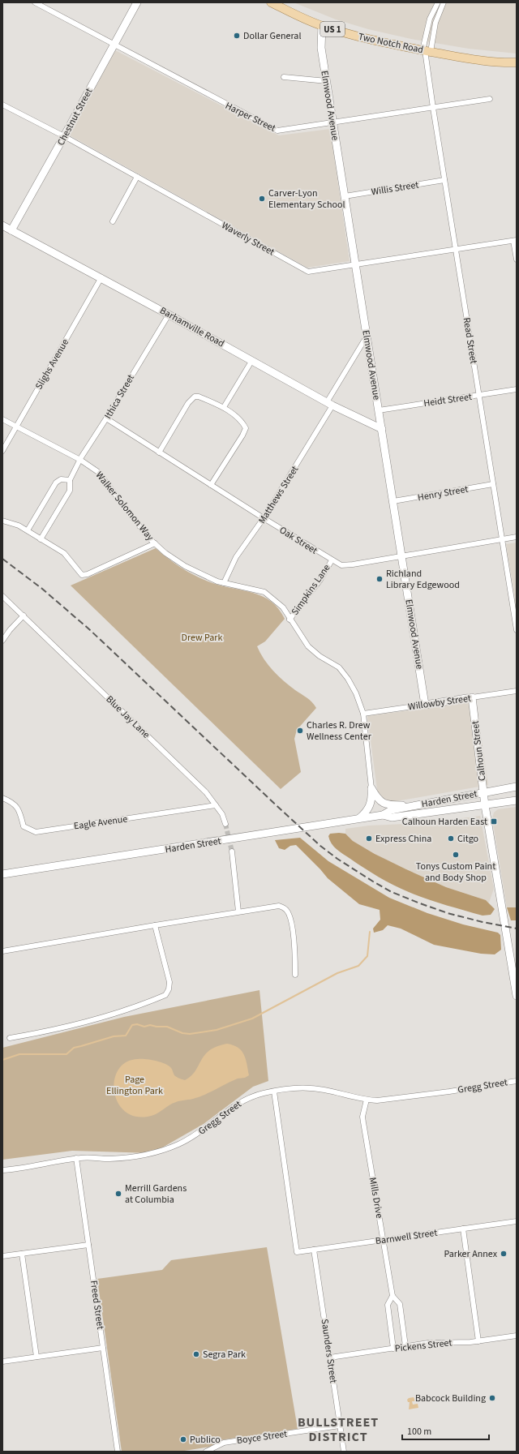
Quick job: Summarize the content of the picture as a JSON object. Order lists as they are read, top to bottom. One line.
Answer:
{"streets":{"main road":["US 1","Two Notch Road"],"street":["Elmwood Avenue","Chestnut Street","Harper Street","Willis Street","Waverly Street","Barhamville Road","Read Street","Slighs Avenue","Ithica Street","Heidt Street","Henry Street","Matthews Street","Walker Solomon Way","Oak Street","Simpkins Lane","Willowby Street","Blue Jay Lane","Calhoun Street","Harden Street","Eagle Avenue","Gregg Street","Mills Drive","Barnwell Street","Freed Street","Pickens Street","Saunders Street","Boyce Street"]},"crossings":[["Two Notch Road","Elmwood Avenue"],["Two Notch Road","Read Street"],["Elmwood Avenue","Harper Street"],["Elmwood Avenue","Willis Street"],["Elmwood Avenue","Waverly Street"],["Elmwood Avenue","Barhamville Road"],["Elmwood Avenue","Heidt Street"],["Elmwood Avenue","Henry Street"],["Elmwood Avenue","Matthews Street"],["Elmwood Avenue","Oak Street"],["Elmwood Avenue","Willowby Street"],["Chestnut Street","Harper Street"],["Chestnut Street","Waverly Street"],["Chestnut Street","Barhamville Road"],["Harper Street","Read Street"],["Willis Street","Read Street"],["Waverly Street","Read Street"],["Barhamville Road","Slighs Avenue"],["Barhamville Road","Ithica Street"],["Barhamville Road","Matthews Street"],["Read Street","Heidt Street"],["Read Street","Henry Street"],["Read Street","Oak Street"],["Slighs Avenue","Walker Solomon Way"],["Ithica Street","Walker Solomon Way"],["Ithica Street","Oak Street"],["Matthews Street","Walker Solomon Way"],["Matthews Street","Oak Street"],["Walker Solomon Way","Simpkins Lane"],["Walker Solomon Way","Willowby Street"],["Oak Street","Simpkins Lane"],["Willowby Street","Calhoun Street"],["Blue Jay Lane","Eagle Avenue"],["Calhoun Street","Harden Street"],["Gregg Street","Mills Drive"],["Gregg Street","Barnwell Street"],["Gregg Street","Freed Street"],["Mills Drive","Barnwell Street"],["Mills Drive","Pickens Street"],["Barnwell Street","Saunders Street"],["Pickens Street","Saunders Street"],["Saunders Street","Boyce Street"]],"districts":["BULLSTREET DISTRICT"],"parks":["Drew Park","Page Ellington Park"],"places":{"other":["Dollar General","Carver-Lyon Elementary School","Richland Library Edgewood","Charles R. Drew Wellness Center","Express China","Citgo","Tonys Custom Paint and Body Shop","Merrill Gardens at Columbia","Parker Annex","Segra Park","Babcock Building","Publico"],"transit":["Calhoun Harden East"]},"scale_bar":"100 m"}
